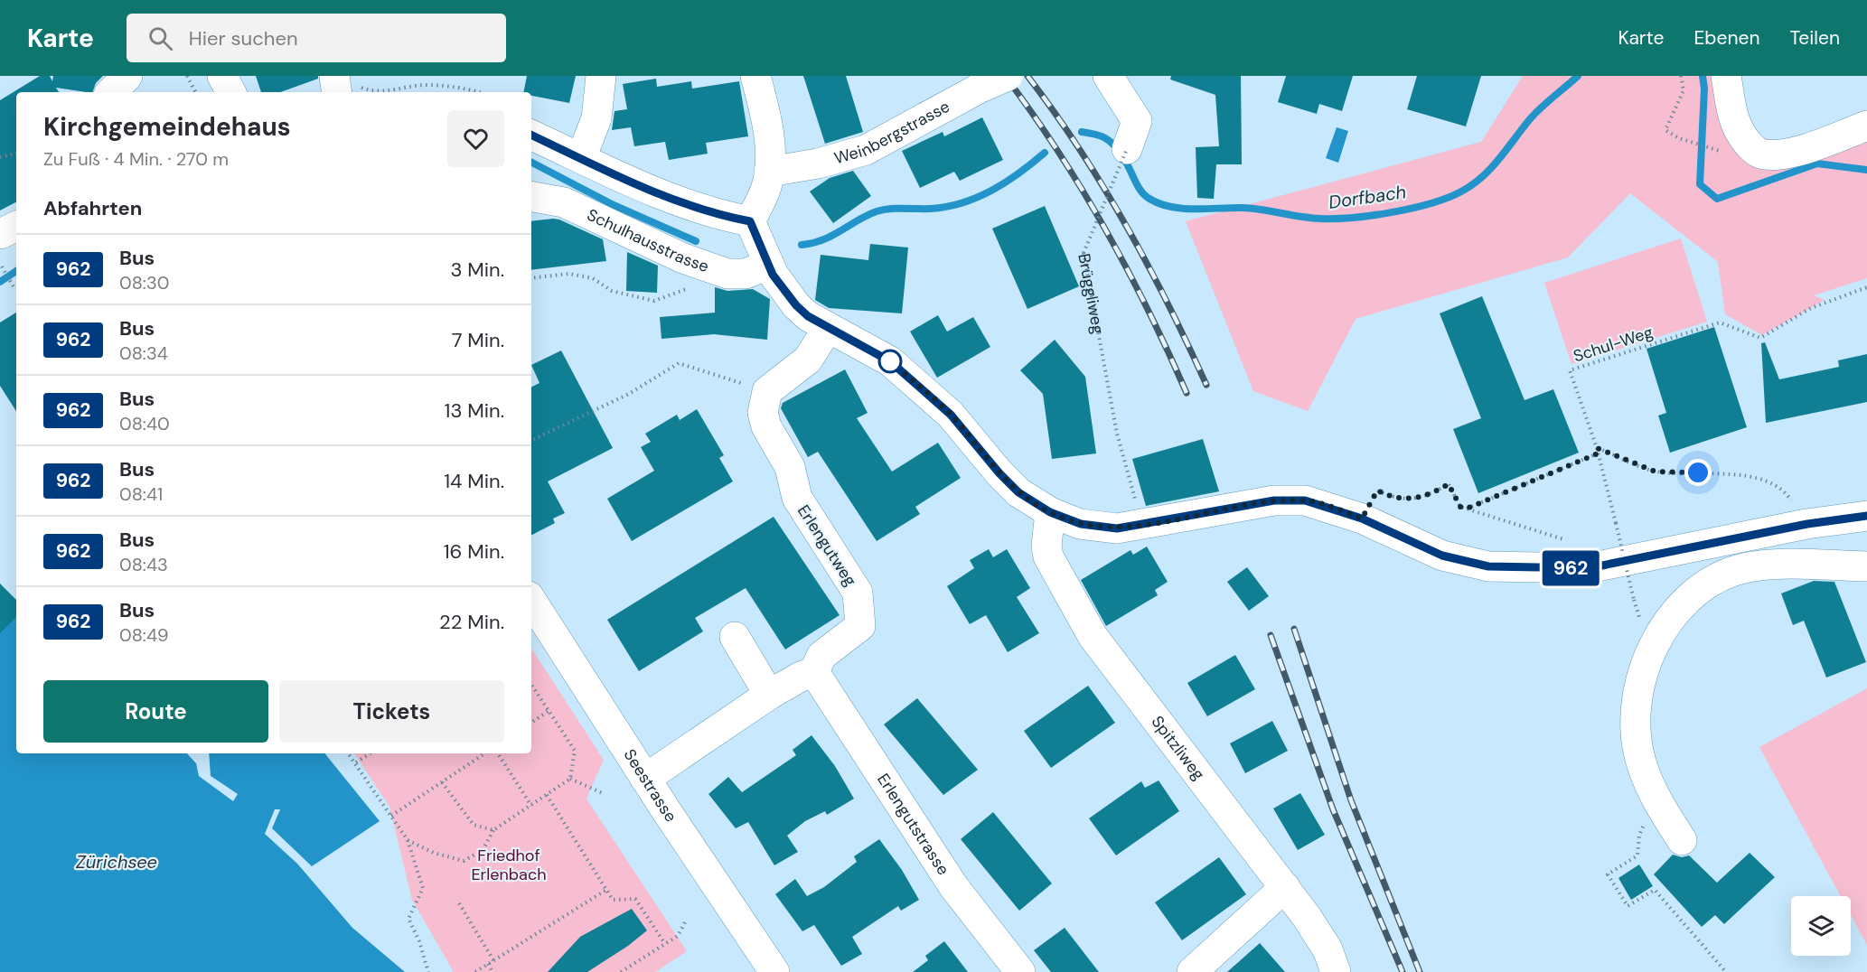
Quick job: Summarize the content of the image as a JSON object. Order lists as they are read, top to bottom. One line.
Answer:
{"streets":{"street":["Weinbergstrasse","Schulhausstrasse","Erlengutweg","Spitzliweg","Seestrasse","Erlengutstrasse"],"path":["Brüggliweg","Schul-Weg"]},"crossings":[["Erlengutweg","Erlengutstrasse"]],"water":["Dorfbach","Zürichsee"],"parks":["Friedhof Erlenbach"],"lines":["bus line 962"],"page":{"header":"Karte","search":"Hier suchen","nav":["Karte","Ebenen","Teilen"],"on_map":"962","heading":[["Kirchgemeindehaus","Zu Fuß · 4 Min. · 270 m"],"Abfahrten"],"list":[{"mark":"962","name":"Bus","note":"08:30","value":"3 Min."},{"mark":"962","name":"Bus","note":"08:34","value":"7 Min."},{"mark":"962","name":"Bus","note":"08:40","value":"13 Min."},{"mark":"962","name":"Bus","note":"08:41","value":"14 Min."},{"mark":"962","name":"Bus","note":"08:43","value":"16 Min."},{"mark":"962","name":"Bus","note":"08:49","value":"22 Min."}],"buttons":["Route","Tickets"]}}
